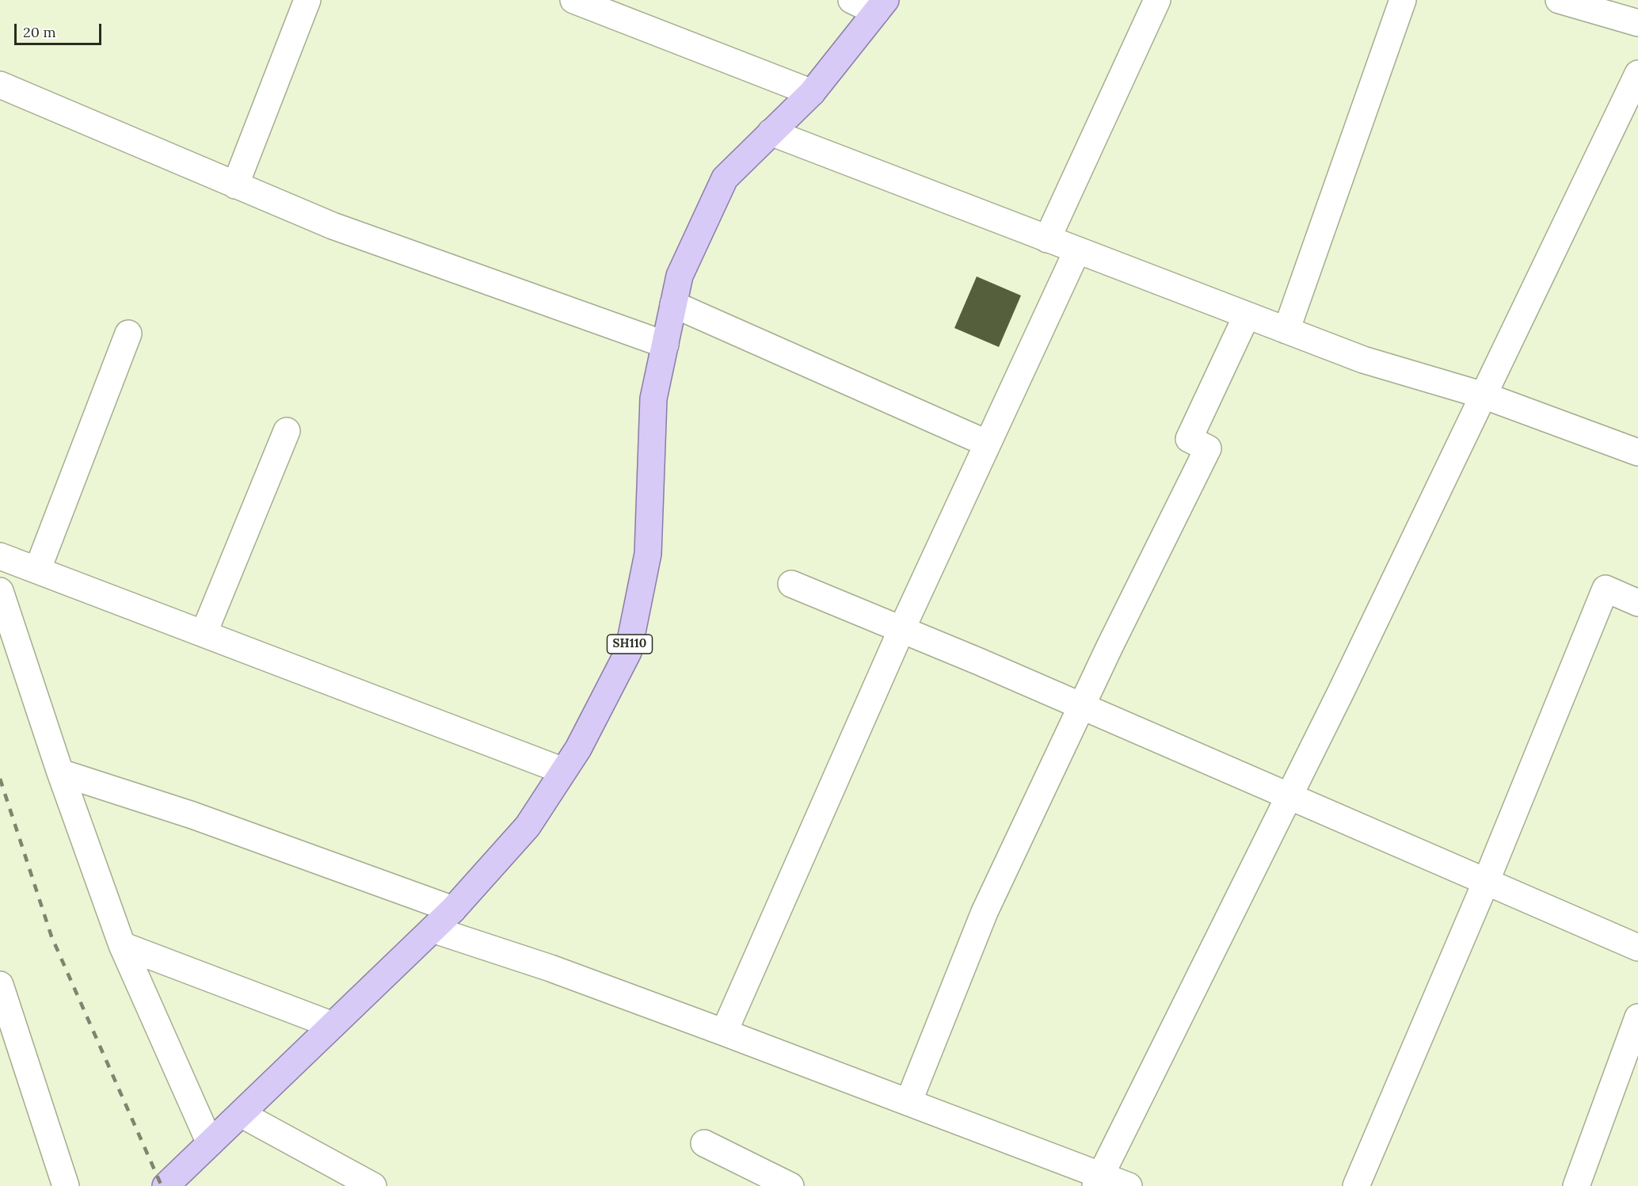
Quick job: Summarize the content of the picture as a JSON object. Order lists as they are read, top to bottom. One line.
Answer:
{"streets":{"main road":["SH110"]},"scale_bar":"20 m"}
